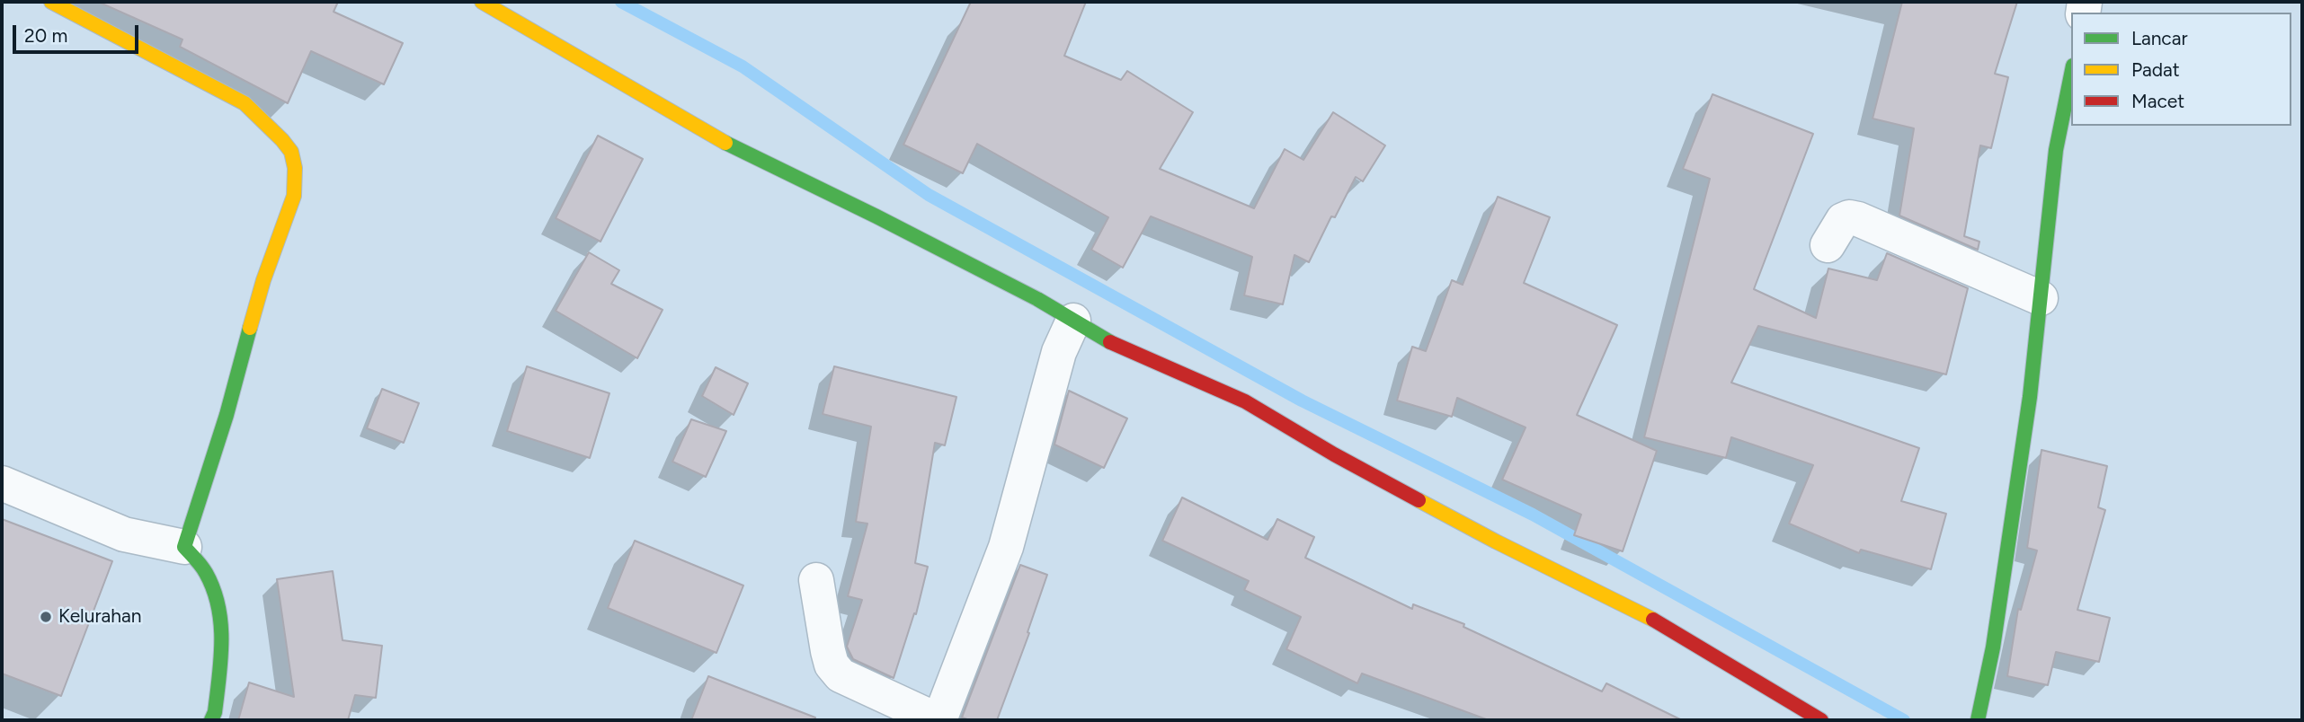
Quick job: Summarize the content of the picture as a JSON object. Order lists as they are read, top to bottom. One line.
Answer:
{"places":["Kelurahan"],"legend":["Lancar","Padat","Macet"],"scale_bar":"20 m"}
